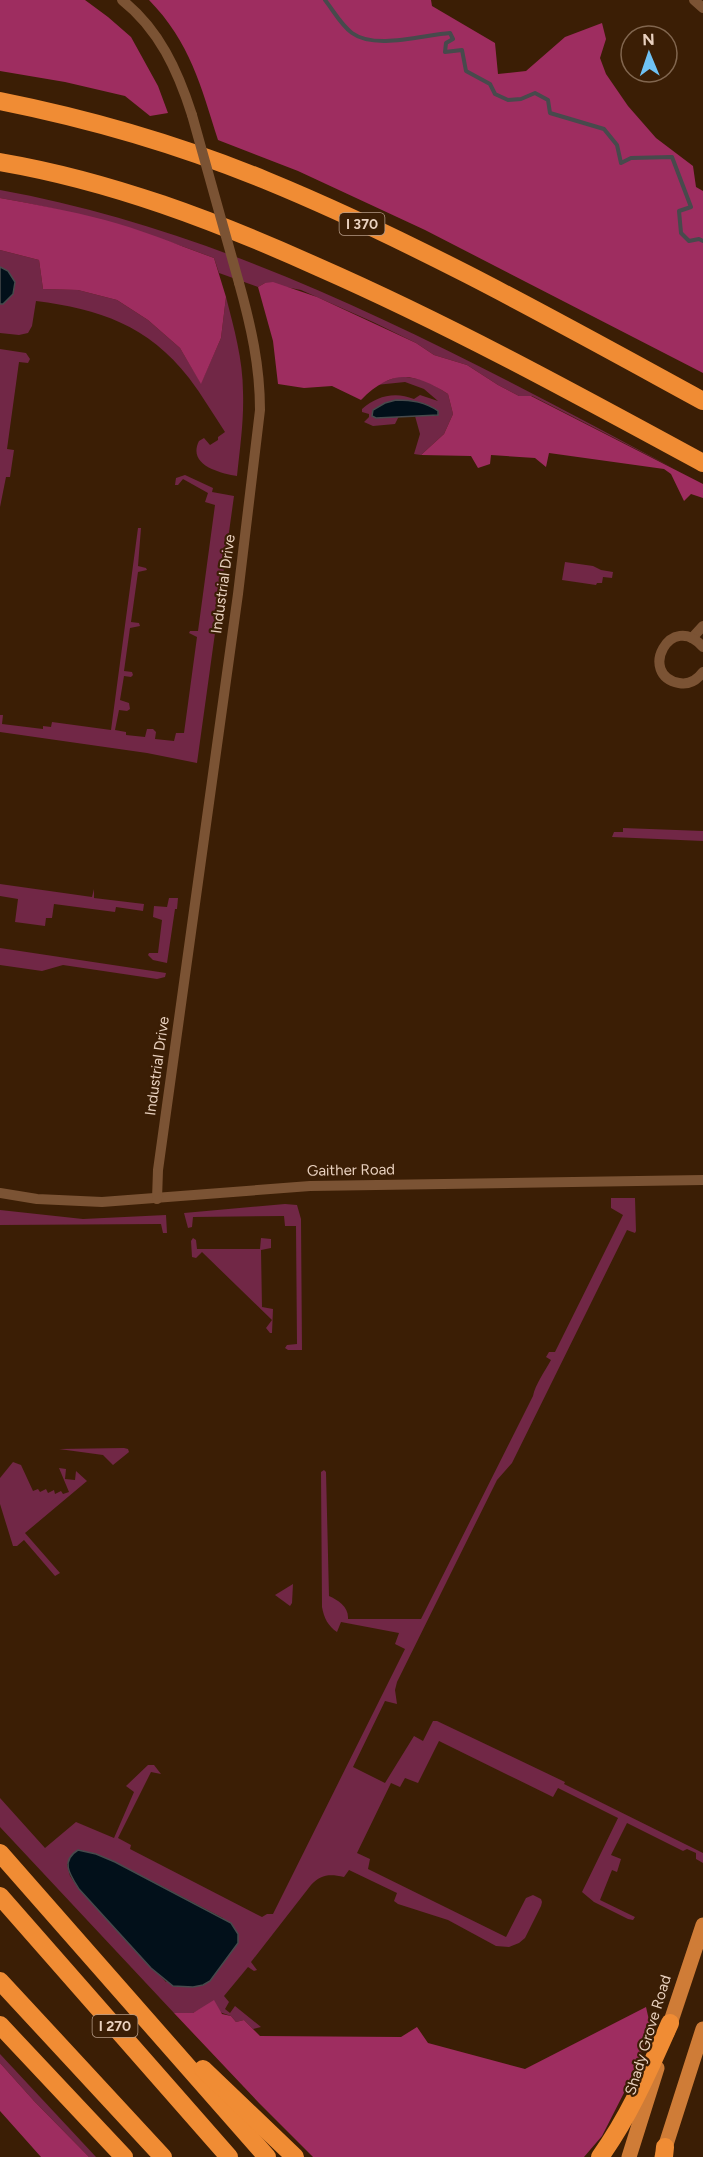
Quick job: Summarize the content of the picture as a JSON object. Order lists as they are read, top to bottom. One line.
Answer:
{"streets":{"highway":["I 370","I 270"],"main road":["Shady Grove Road"],"street":["Industrial Drive","Gaither Road"]},"crossings":[["Industrial Drive","Gaither Road"]],"north":"top"}
